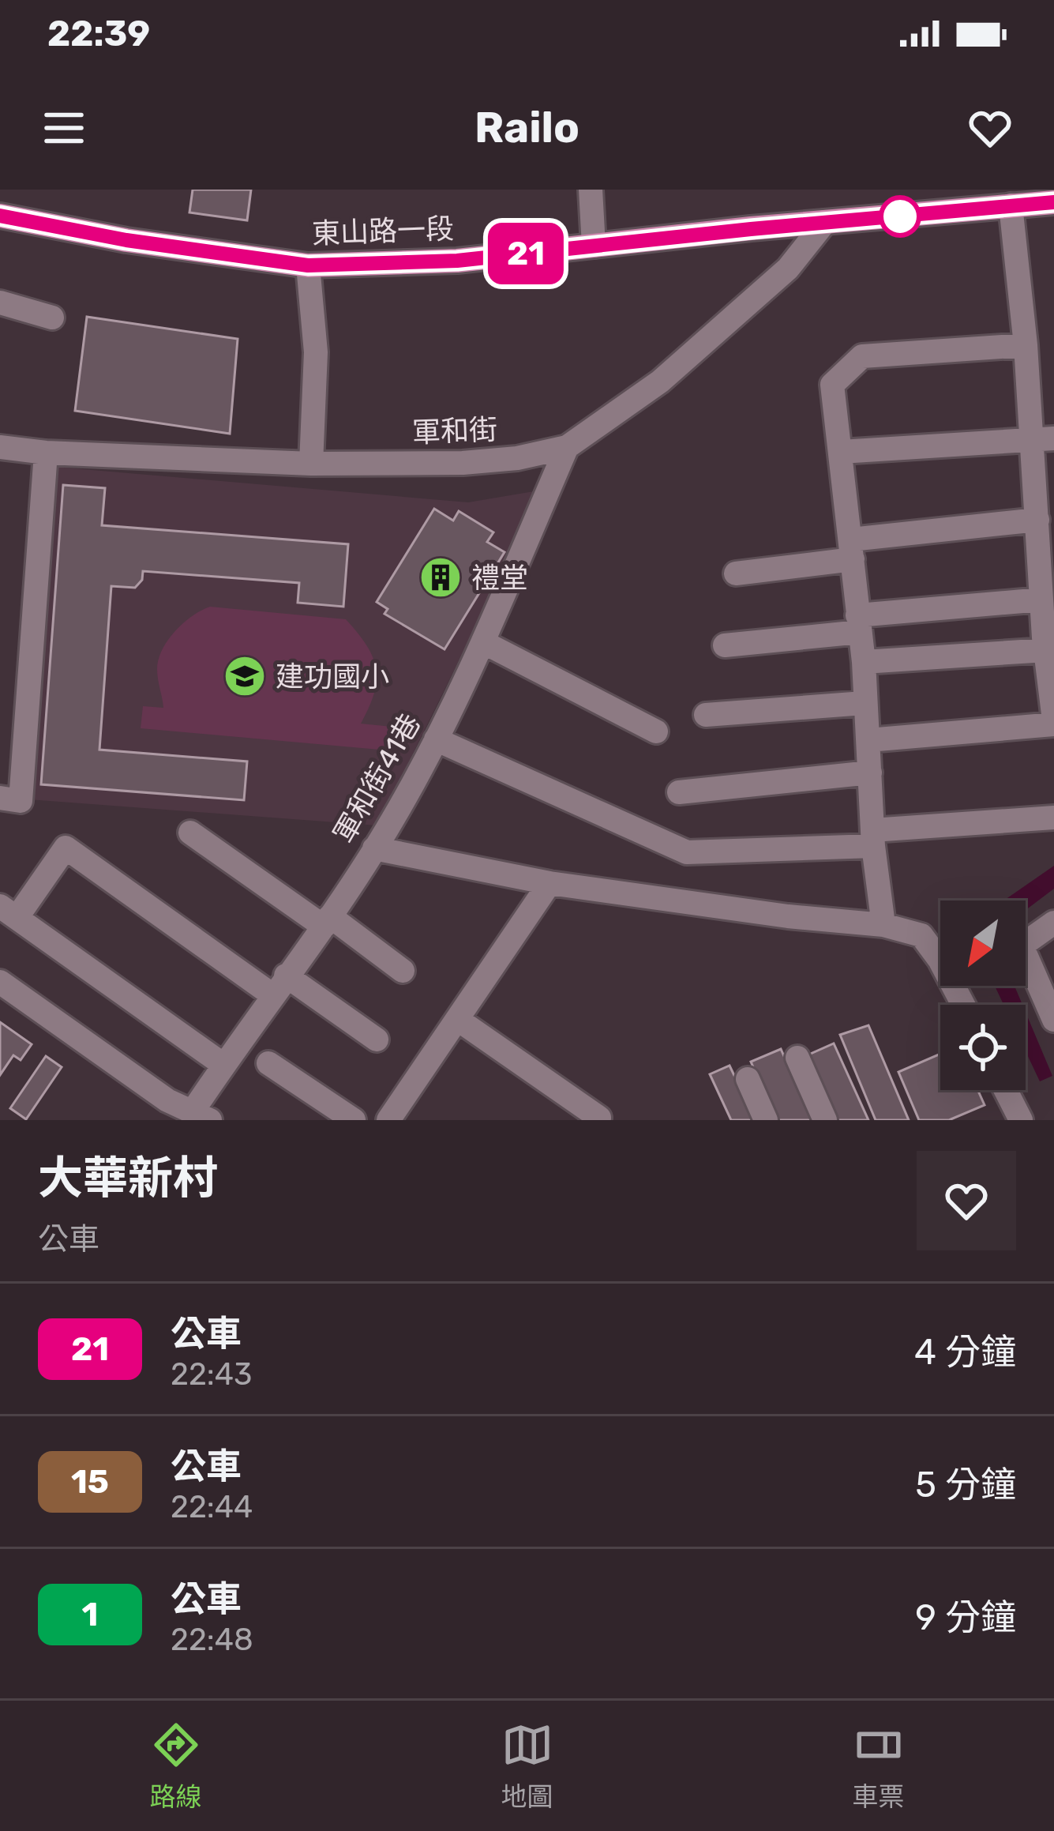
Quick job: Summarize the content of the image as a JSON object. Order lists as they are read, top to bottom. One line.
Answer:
{"streets":{"main road":["東山路一段"],"street":["軍和街","軍和街41巷"]},"crossings":[["東山路一段","軍和街"],["軍和街","軍和街41巷"]],"places":{"building":["禮堂"],"school or university":["建功國小"]},"lines":["bus line 21"],"north":"bottom left","page":{"status":"22:39","header":"Railo","on_map":"21","heading":["大華新村","公車"],"list":[{"mark":"21","name":"公車","note":"22:43","value":"4 分鐘"},{"mark":"15","name":"公車","note":"22:44","value":"5 分鐘"},{"mark":"1","name":"公車","note":"22:48","value":"9 分鐘"}],"tabs":["路線","地圖","車票"]}}
